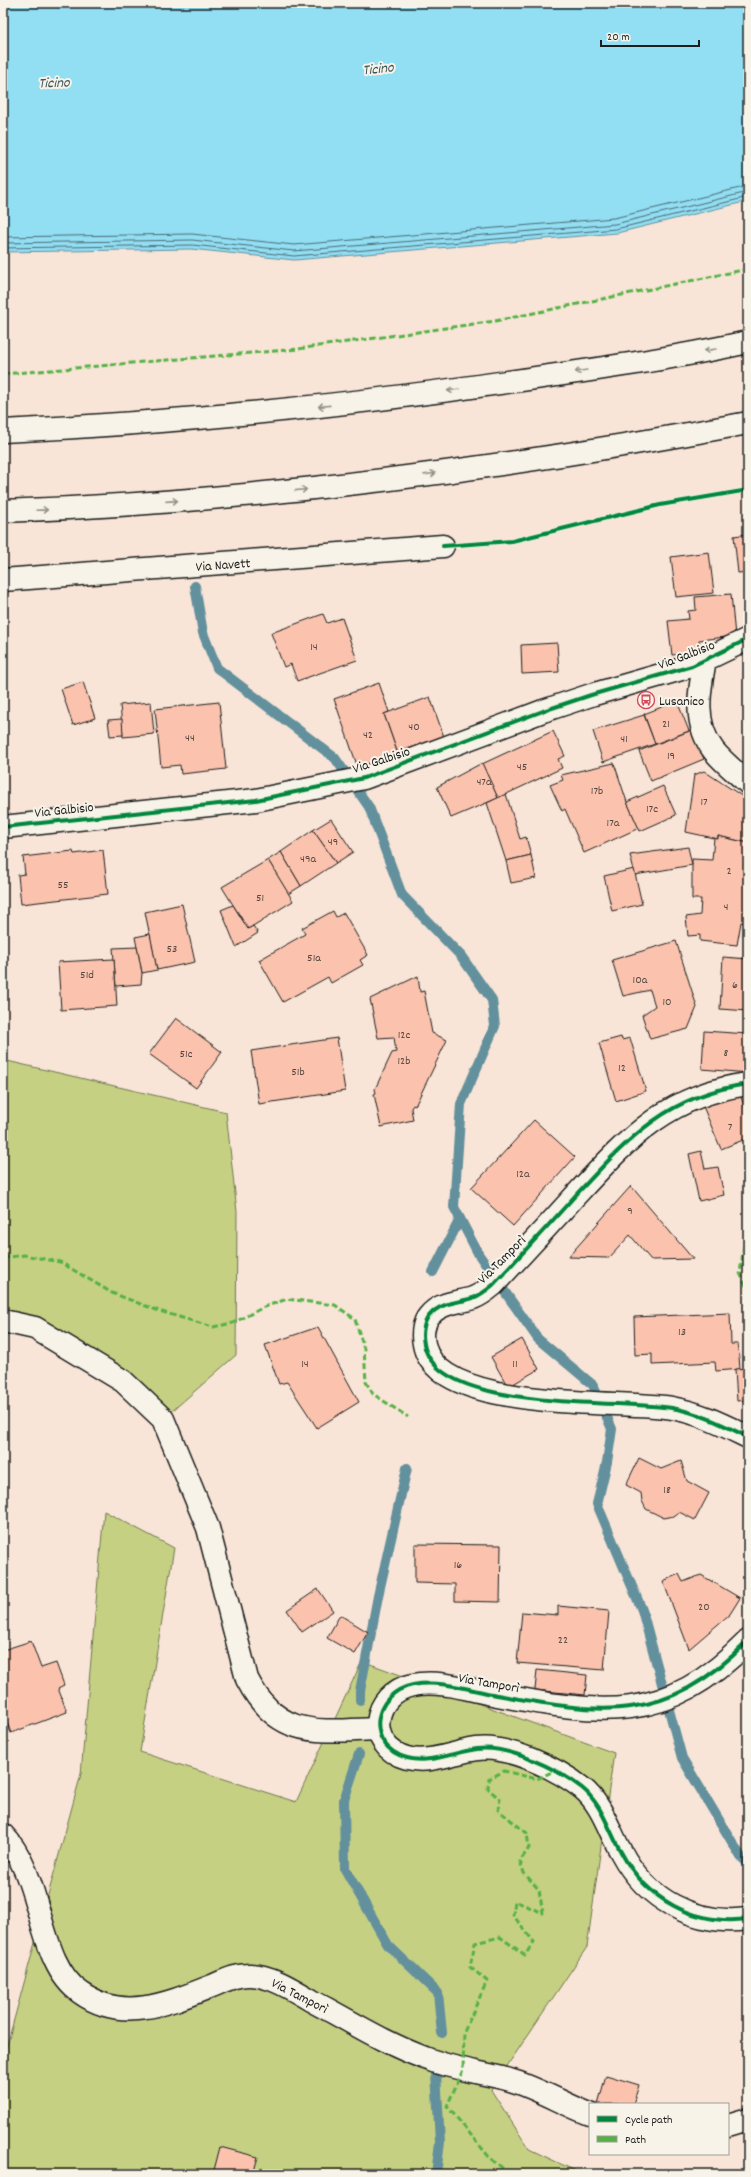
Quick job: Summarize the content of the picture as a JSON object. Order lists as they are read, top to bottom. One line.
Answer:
{"streets":{"main road":["Via Navett","Via Galbisio","Via Tamporì"]},"water":["Ticino"],"places":{"bus stop":["Lusanico"]},"house_numbers":["14","21","40","42","44","41","19","45","47a","17b","17","17c","17a","49","49a","2","55","51","4","53","51a","51d","10a","6","10","12c","8","51c","12b","12","51b","7","12a","9","13","14","11","18","16","20","22"],"legend":["Cycle path","Path"],"scale_bar":"20 m"}
